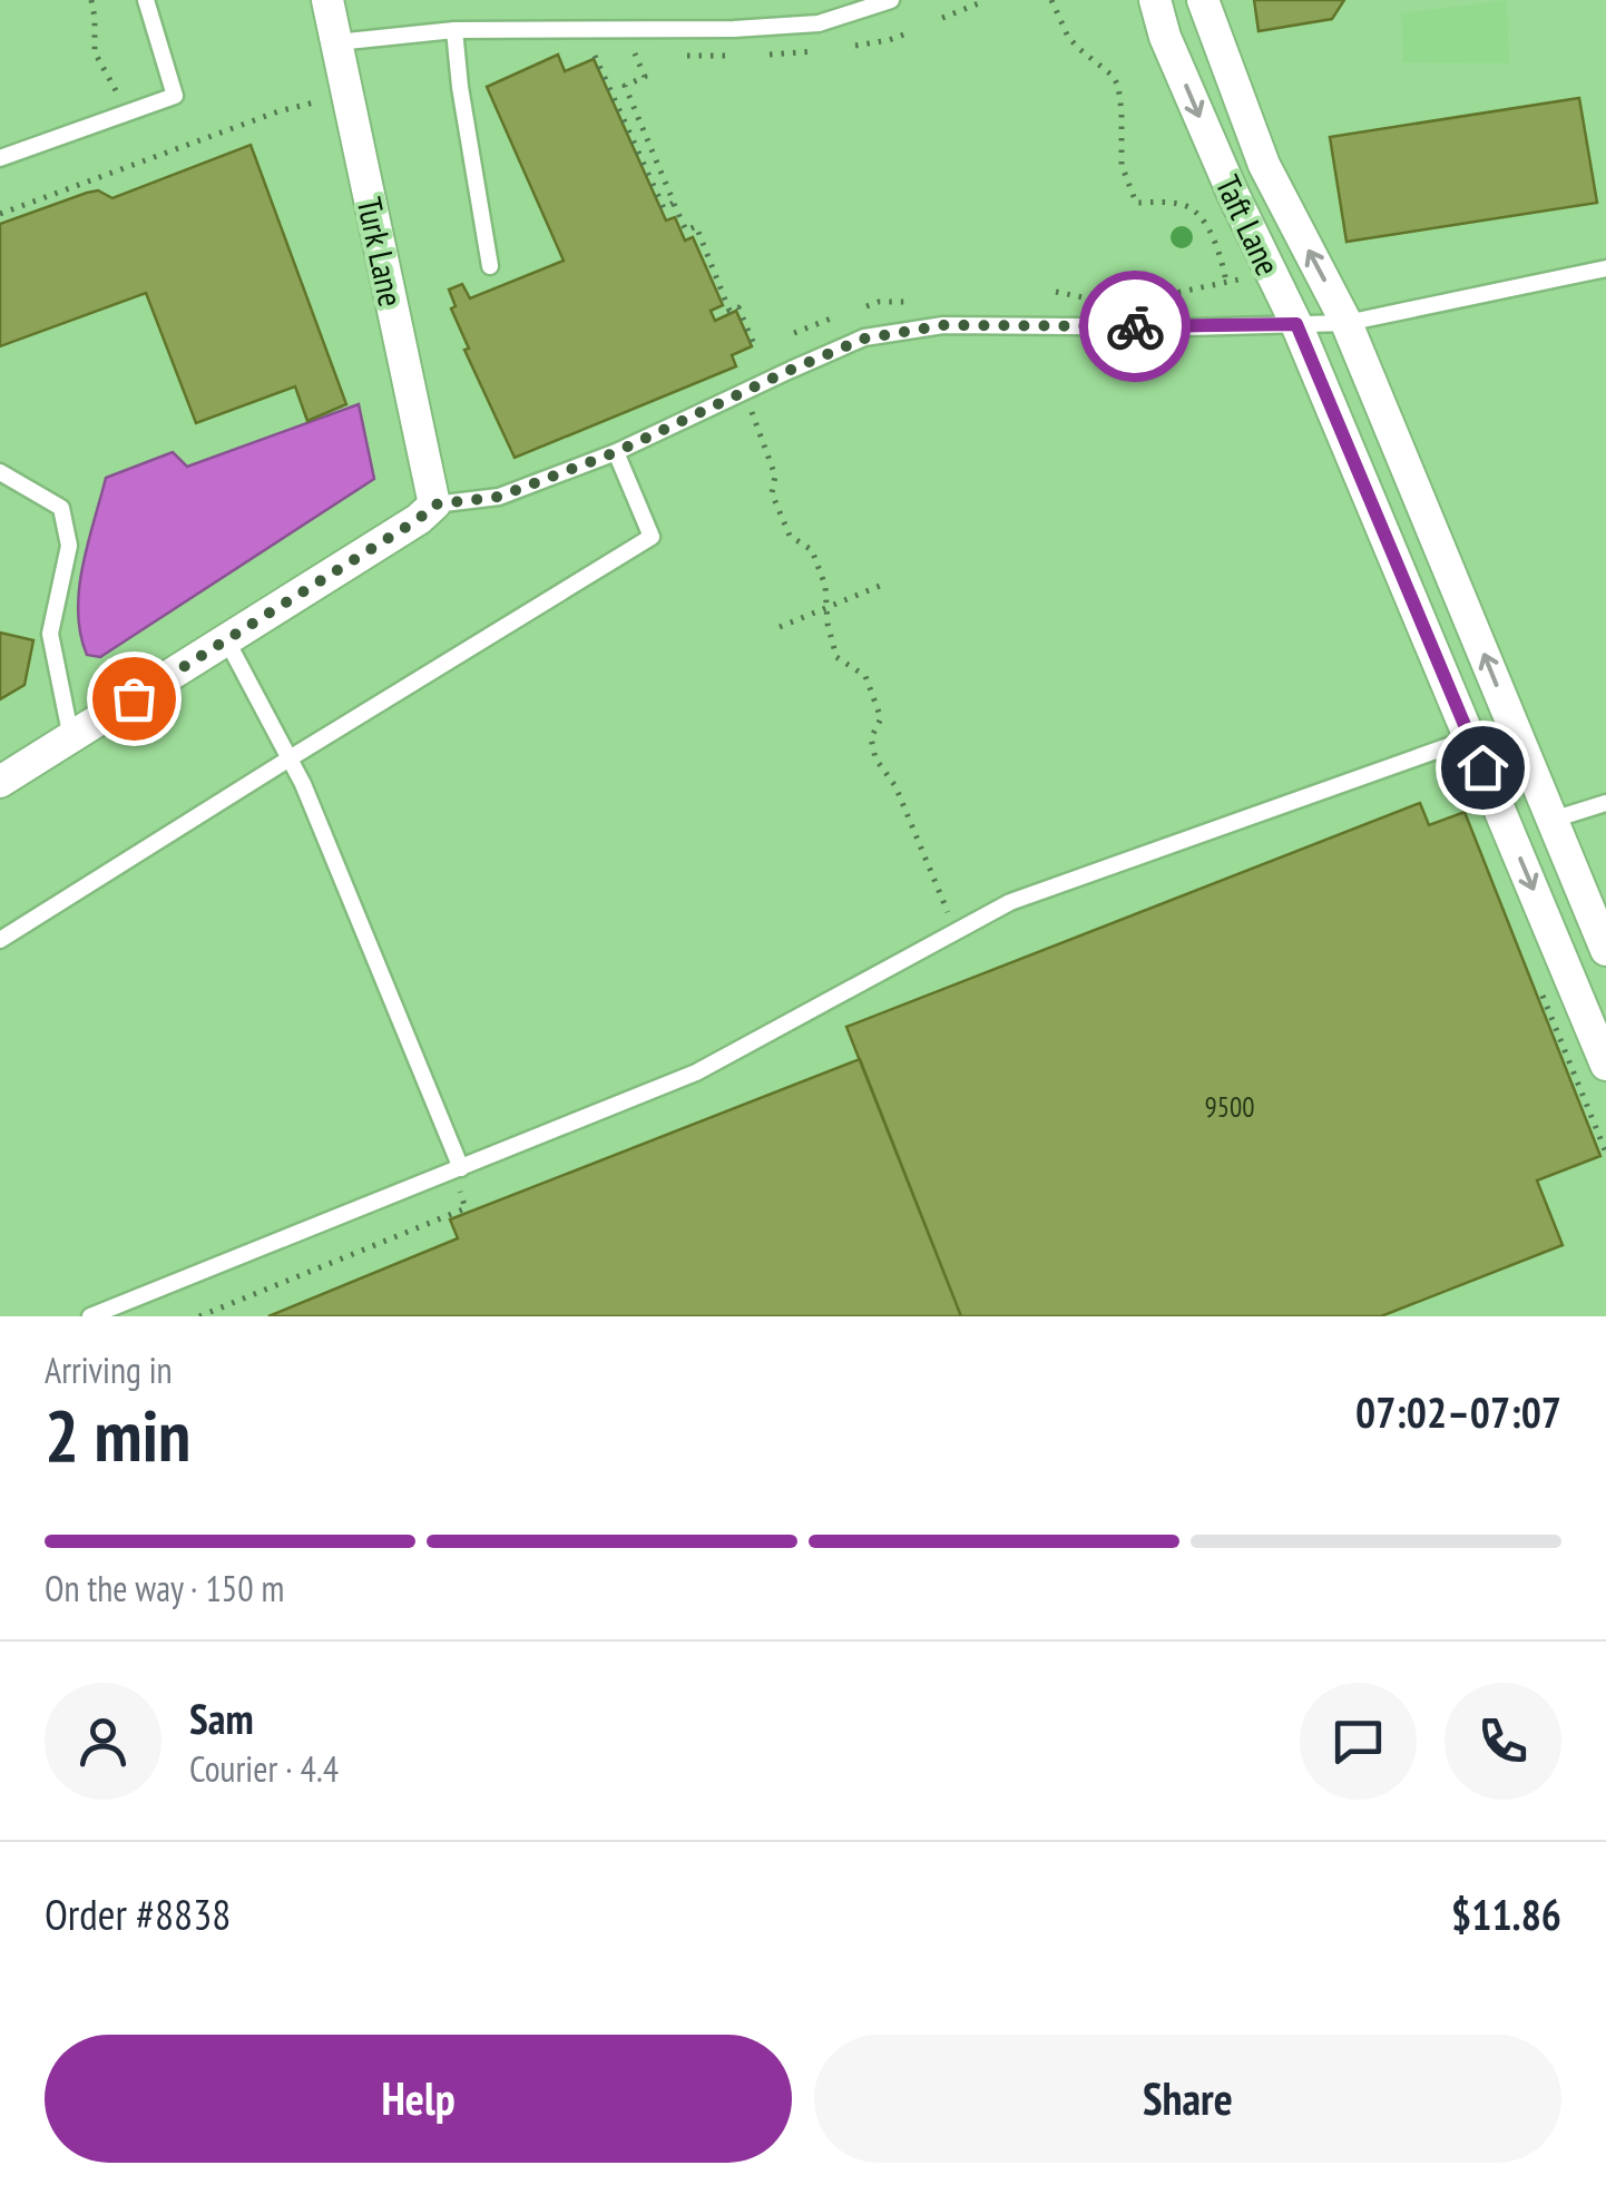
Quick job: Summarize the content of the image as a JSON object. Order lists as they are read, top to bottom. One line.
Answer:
{"streets":{"street":["Taft Lane","Turk Lane"]},"house_numbers":["9500"],"page":{"heading":["2 min","Arriving in","07:02–07:07"],"panel":["Sam","Courier · 4.4","Order #8838","$11.86"],"bar":"On the way · 150 m","buttons":["Help","Share"]}}
